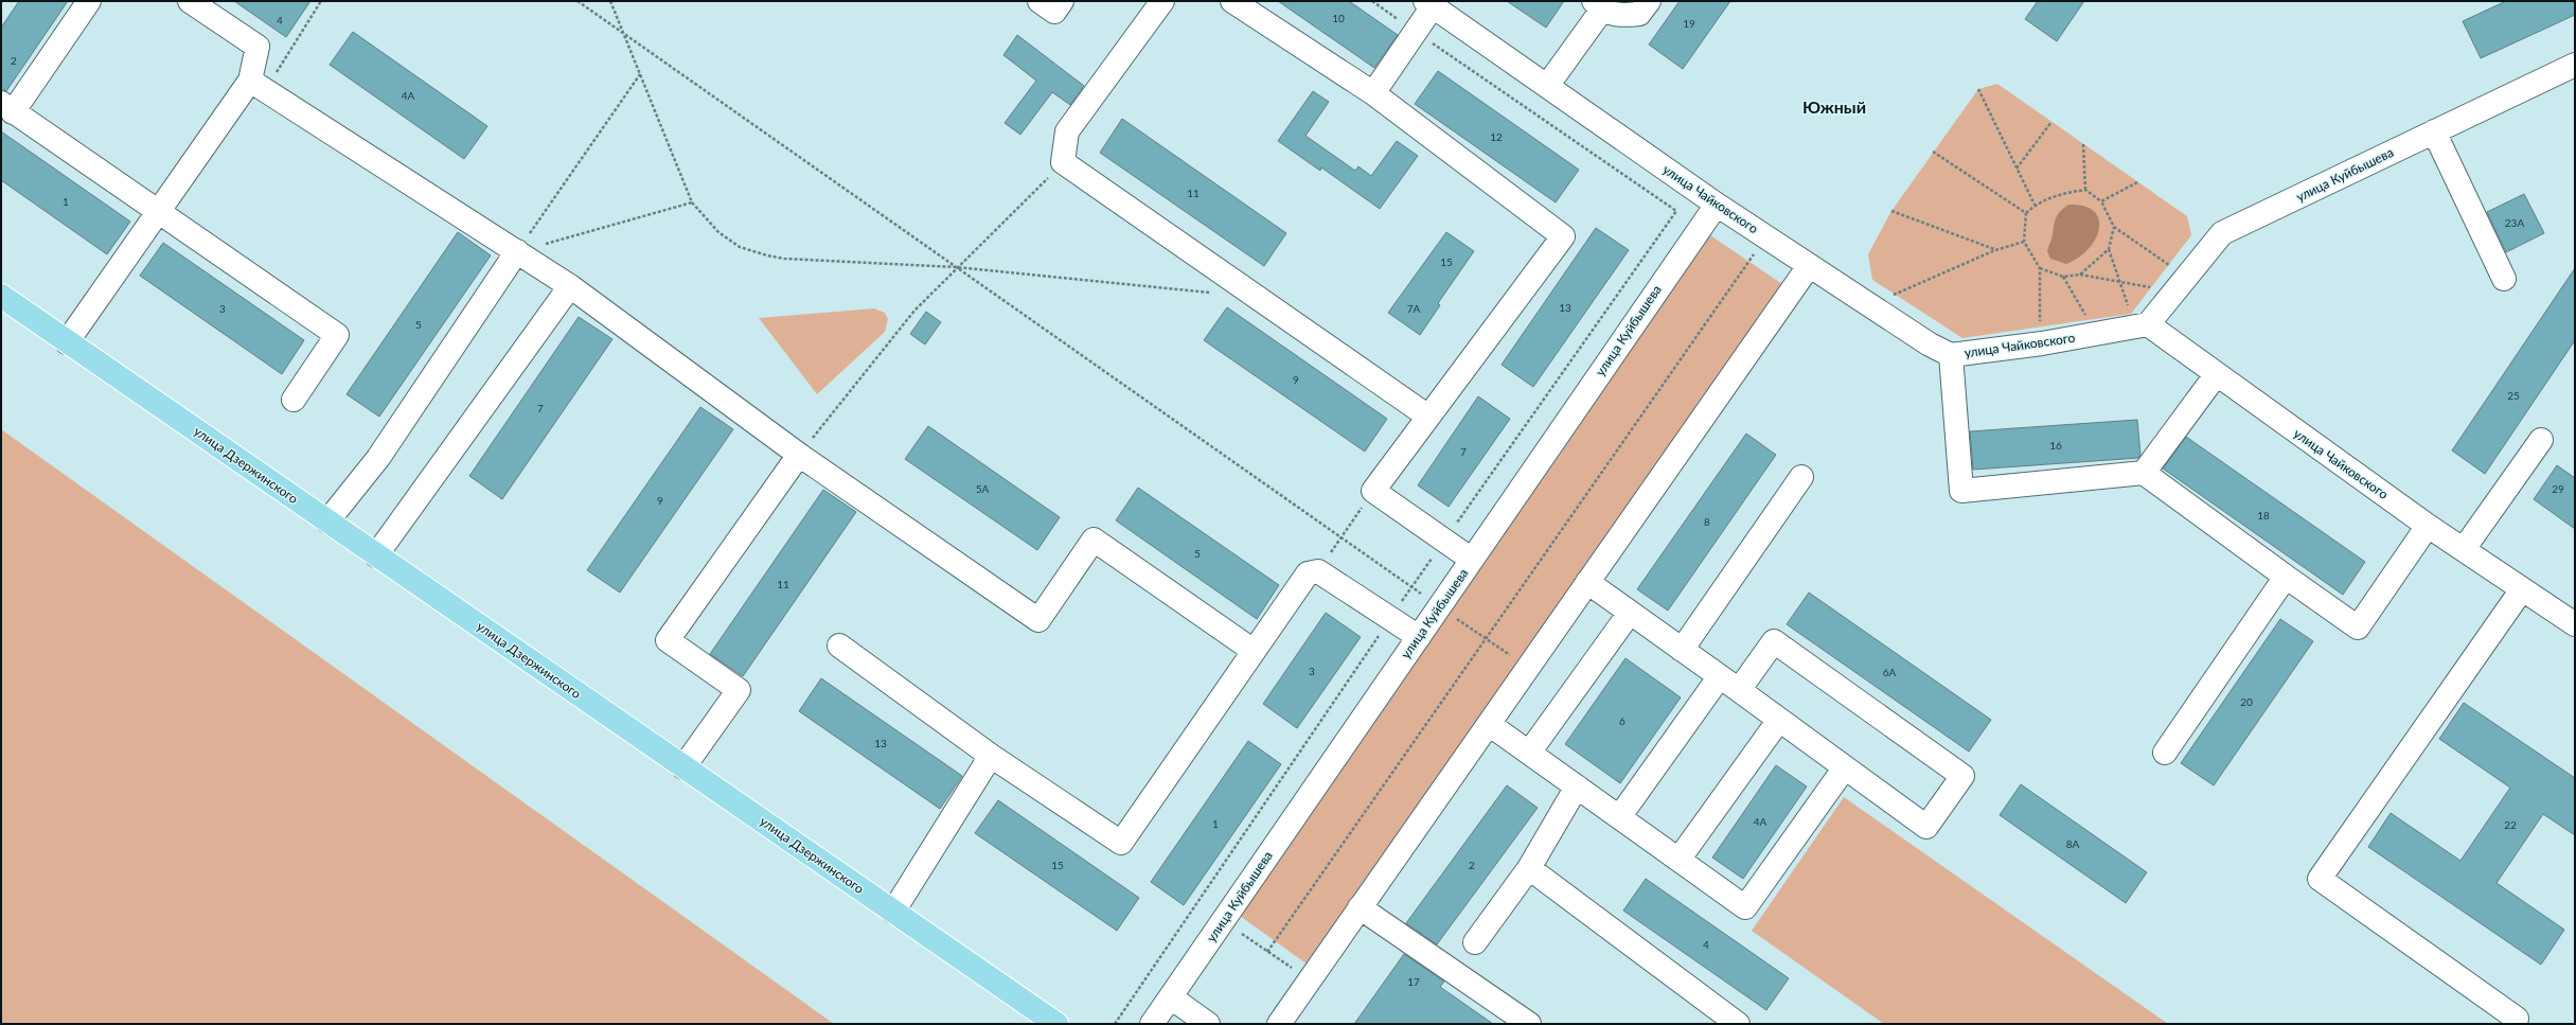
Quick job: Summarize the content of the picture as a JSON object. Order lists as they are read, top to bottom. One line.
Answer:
{"streets":{"main road":["улица Дзержинского"],"street":["улица Куйбышева","улица Чайковского"]},"crossings":[["улица Куйбышева","улица Чайковского"]],"districts":["Южный"],"house_numbers":["10","4","19","2","4А","12","11","1","23А","15","13","3","7А","5","9","25","7","16","7","5А","29","9","18","8","5","11","3","6А","20","6","13","4А","1","22","8А","15","2","4","17"]}
